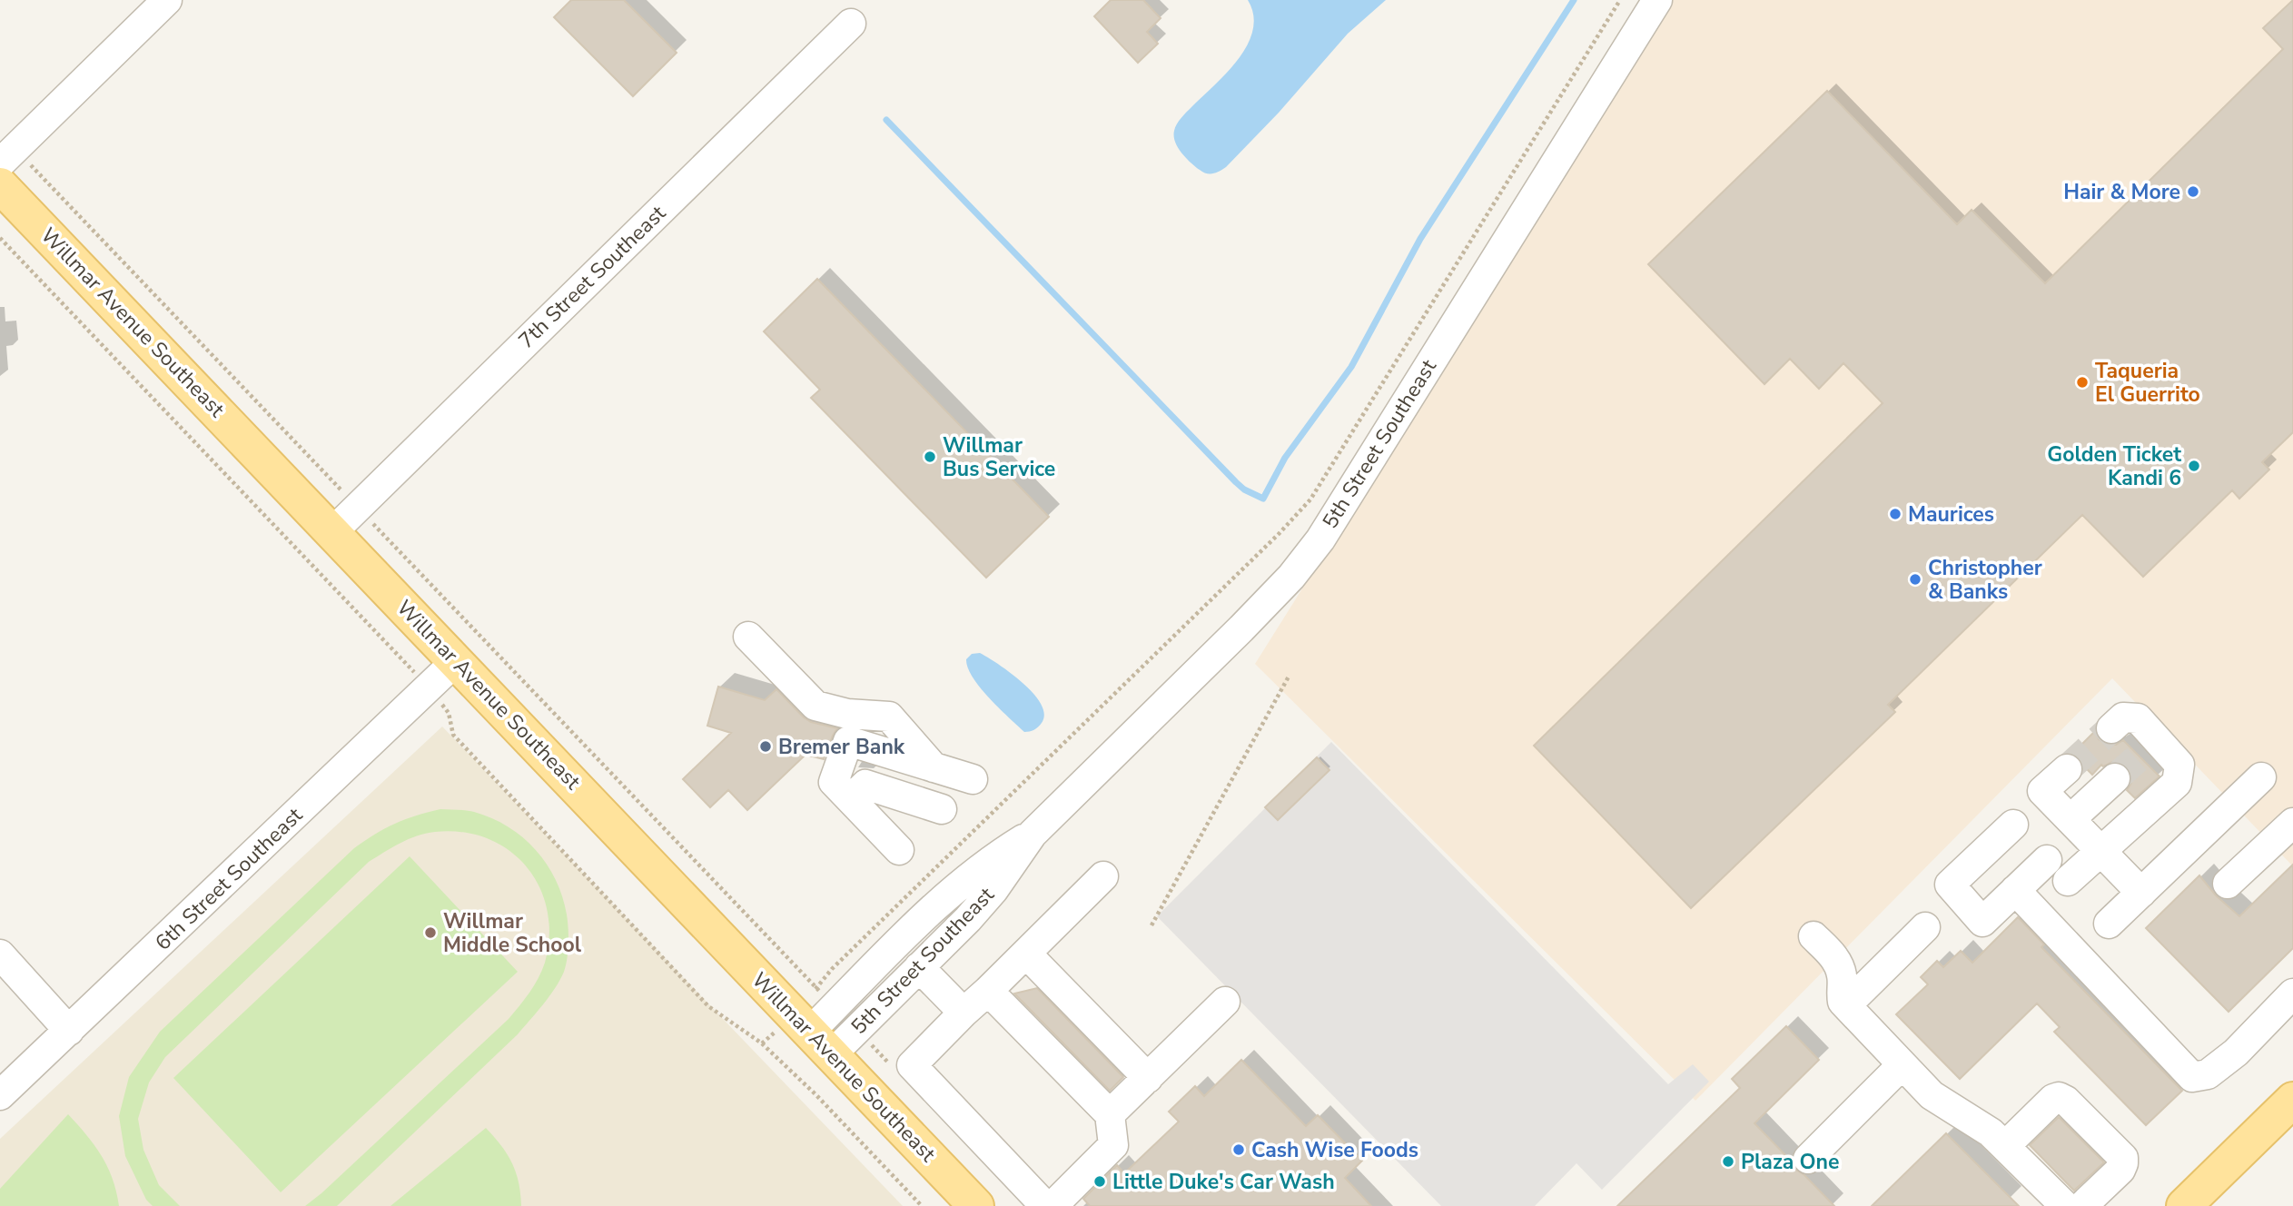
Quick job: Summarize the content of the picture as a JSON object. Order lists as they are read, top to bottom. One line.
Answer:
{"streets":{"main road":["Willmar Avenue Southeast"],"street":["7th Street Southeast","5th Street Southeast","6th Street Southeast"]},"crossings":[["7th Street Southeast","Willmar Avenue Southeast"],["Willmar Avenue Southeast","5th Street Southeast"],["Willmar Avenue Southeast","6th Street Southeast"]],"places":["Hair & More","Taqueria El Guerrito","Willmar Bus Service","Golden Ticket Kandi 6","Maurices","Christopher & Banks","Bremer Bank","Willmar Middle School","Cash Wise Foods","Plaza One","Little Duke's Car Wash"]}
